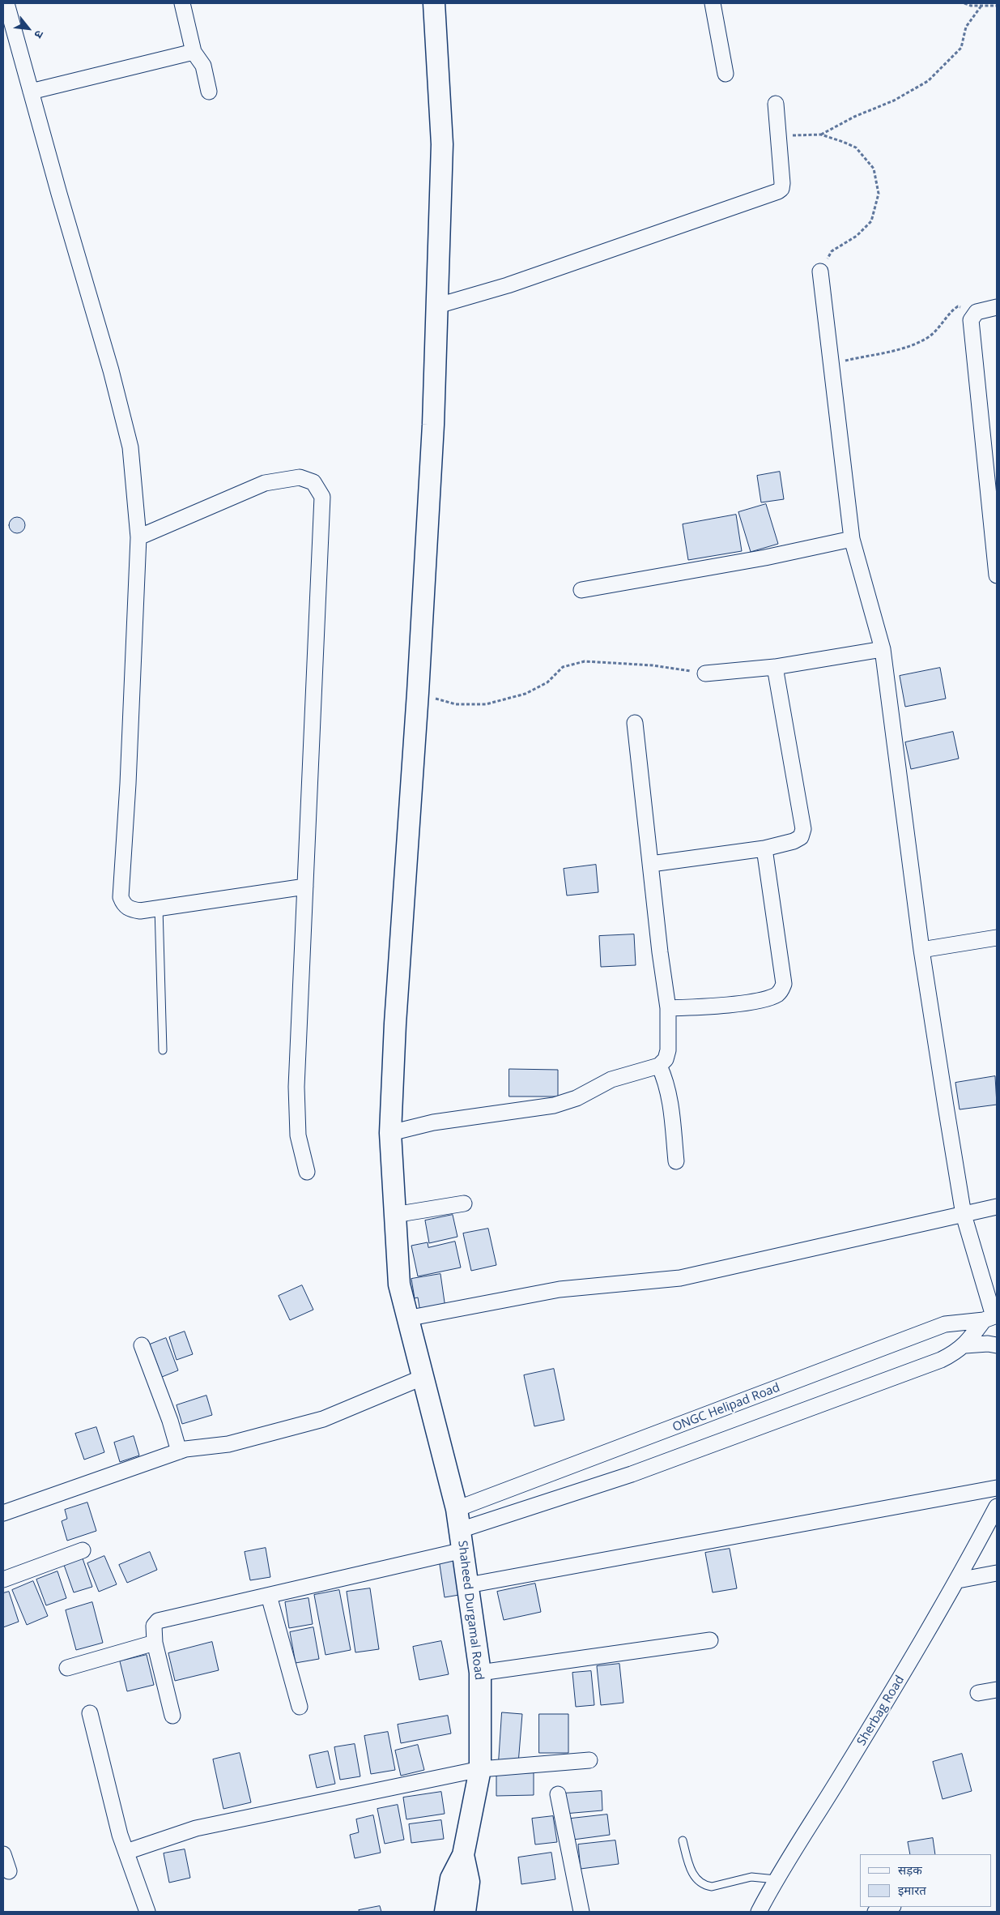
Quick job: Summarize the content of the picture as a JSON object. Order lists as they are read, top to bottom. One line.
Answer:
{"streets":{"street":["ONGC Helipad Road","Shaheed Durgamal Road","Sherbag Road"]},"crossings":[["ONGC Helipad Road","Shaheed Durgamal Road"]],"legend":["सड़क","इमारत"],"north":"bottom right"}
